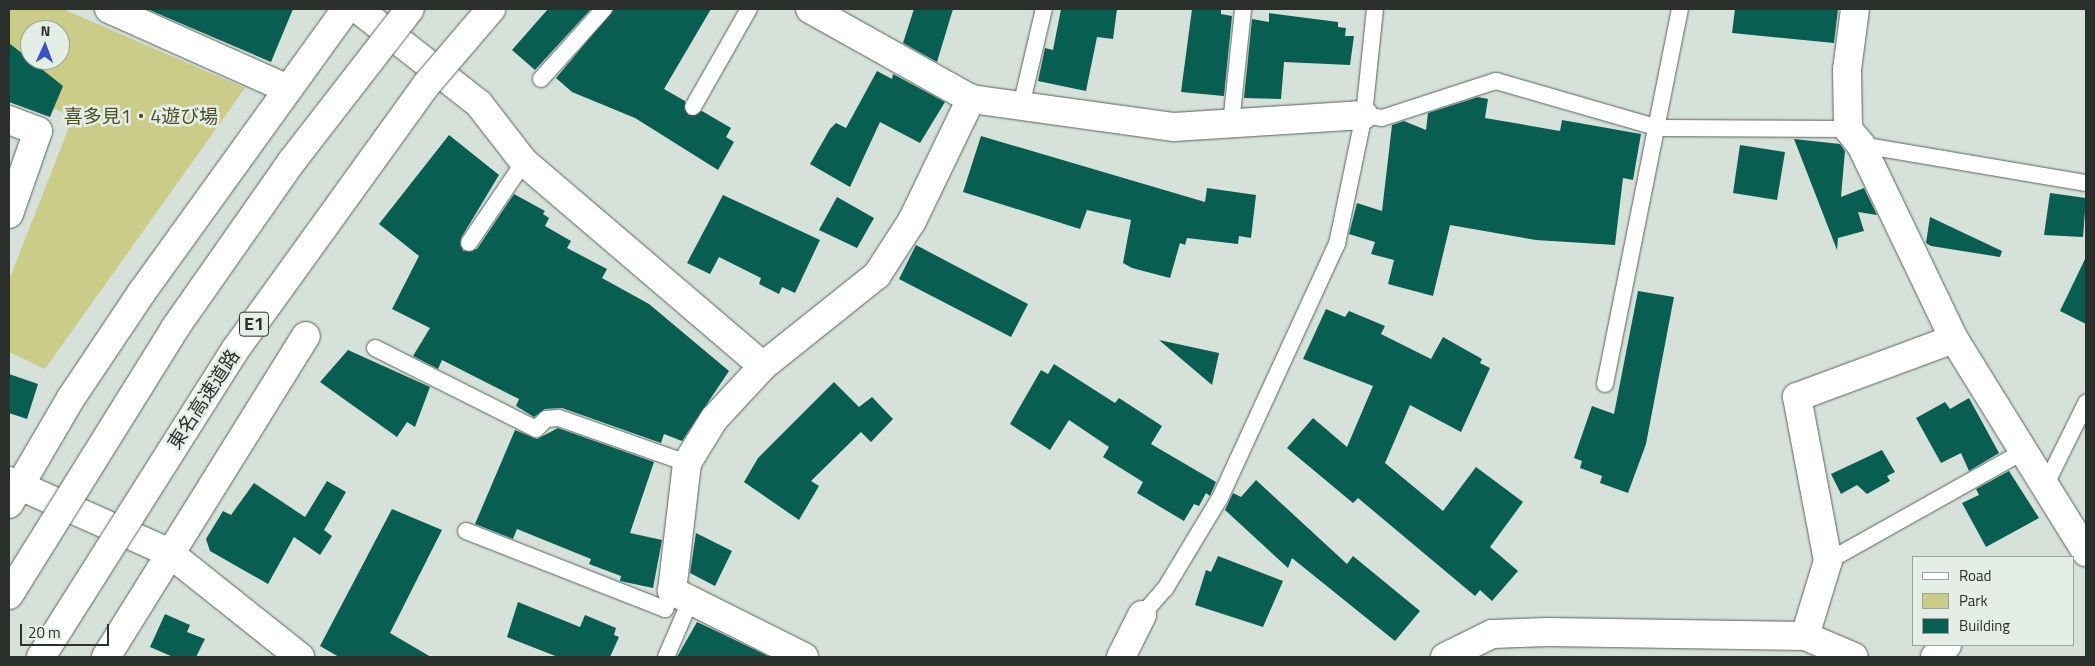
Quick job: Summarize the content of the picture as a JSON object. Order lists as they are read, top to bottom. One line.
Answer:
{"streets":{"main road":["E1","東名高速道路"]},"parks":["喜多見1・4遊び場"],"legend":["Road","Park","Building"],"scale_bar":"20 m","north":"top"}
